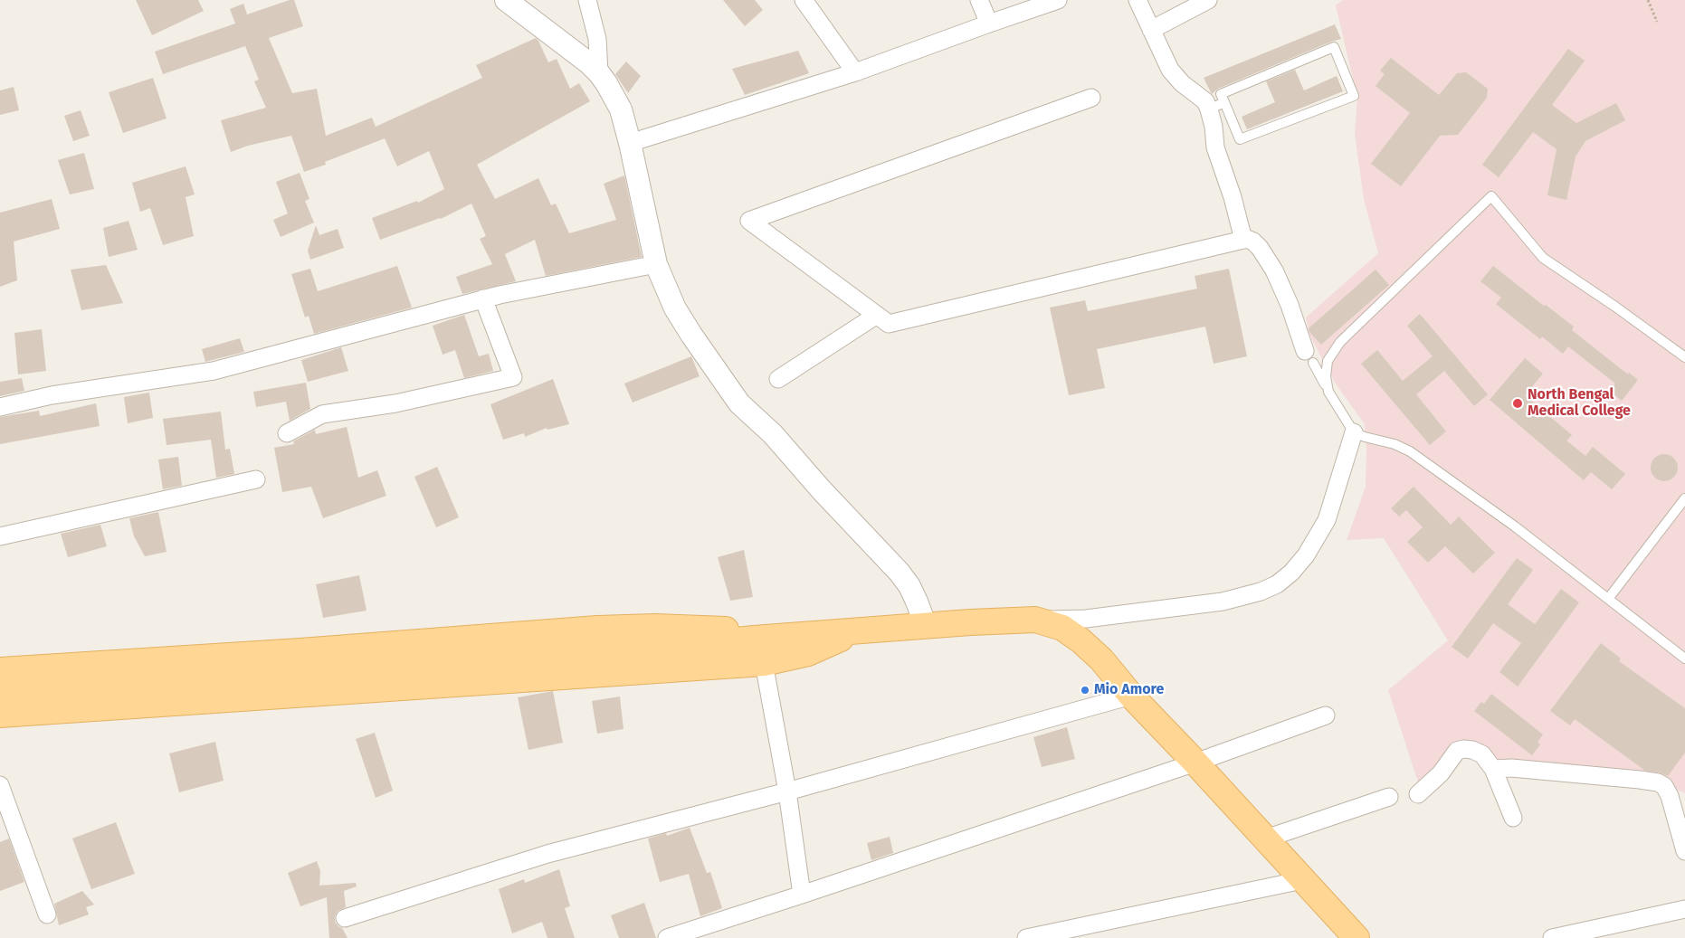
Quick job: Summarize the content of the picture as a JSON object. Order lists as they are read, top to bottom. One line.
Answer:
{"places":["North Bengal Medical College","Mio Amore"]}
